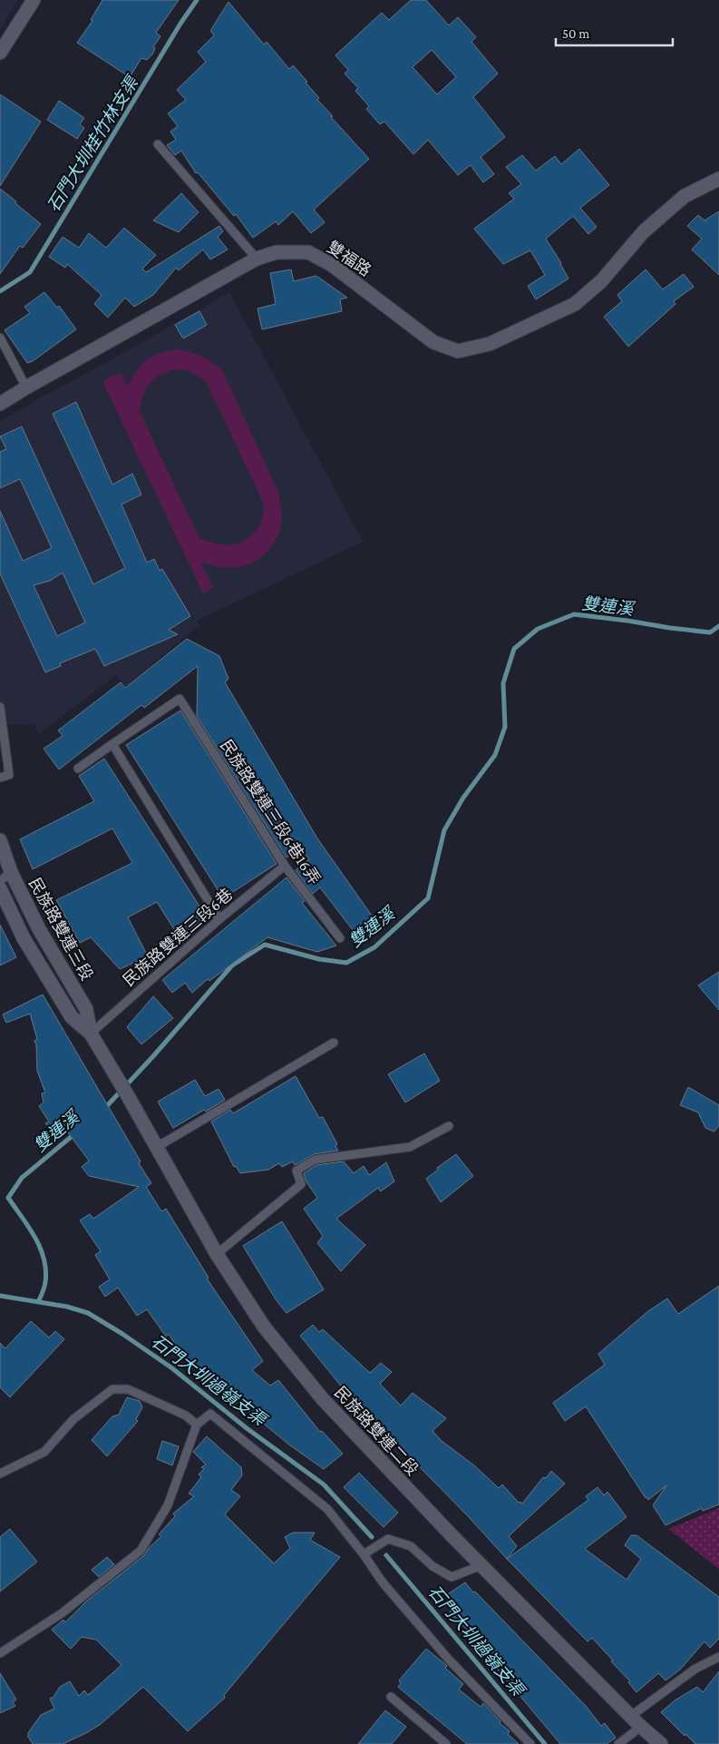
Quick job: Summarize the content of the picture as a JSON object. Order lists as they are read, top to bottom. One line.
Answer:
{"streets":{"main road":["雙福路","民族路雙連三段","民族路雙連二段"],"lane":["民族路雙連三段6巷16弄","民族路雙連三段6巷"]},"crossings":[["民族路雙連三段6巷16弄","民族路雙連三段6巷"],["民族路雙連三段","民族路雙連三段6巷"],["民族路雙連三段","民族路雙連二段"]],"water":["石門大圳桂竹林支渠","雙連溪","石門大圳過嶺支渠"],"scale_bar":"50 m"}
